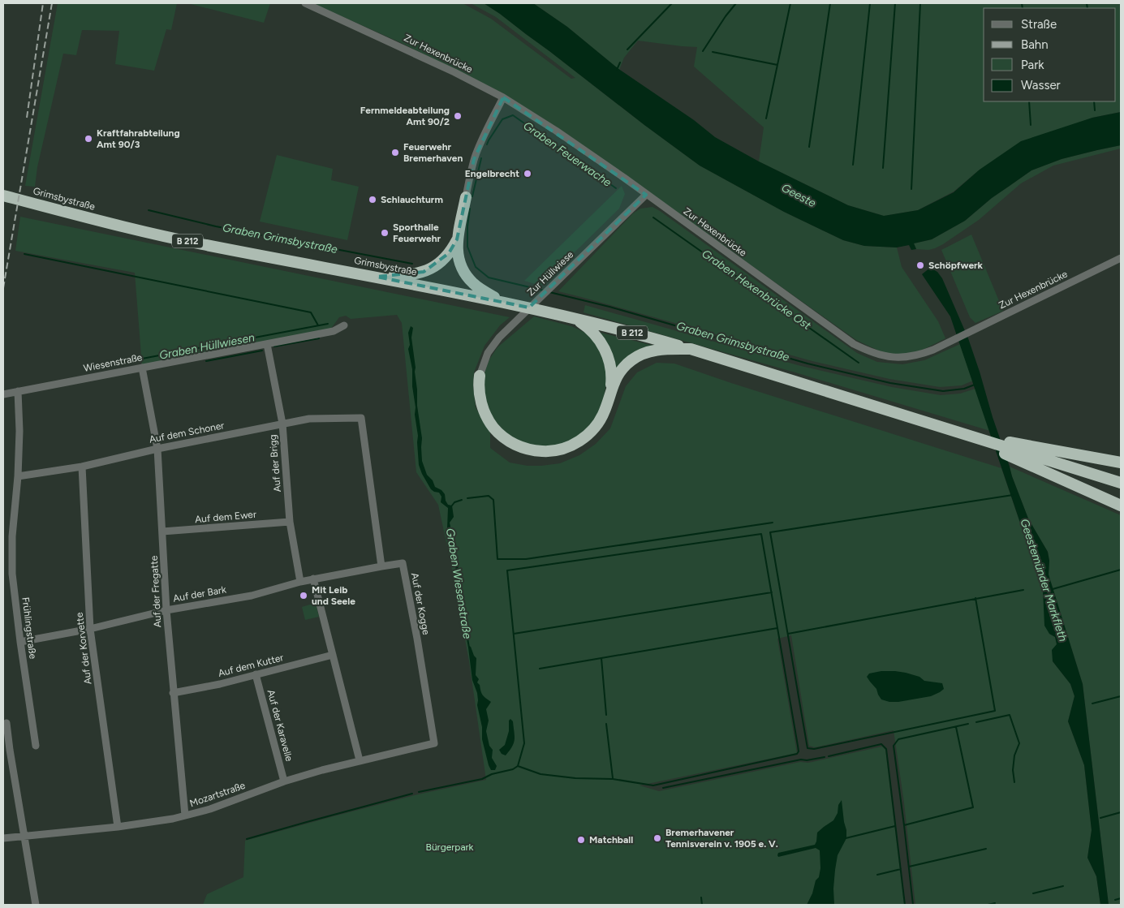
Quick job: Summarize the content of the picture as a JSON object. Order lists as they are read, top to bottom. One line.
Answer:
{"streets":{"highway":["Grimsbystraße","B 212"],"street":["Zur Hexenbrücke","Zur Hüllwiese","Wiesenstraße","Auf dem Schoner","Auf der Brigg","Auf dem Ewer","Auf der Fregatte","Auf der Bark","Auf der Kogge","Frühlingstraße","Auf der Korvette","Auf dem Kutter","Auf der Karavelle","Mozartstraße"]},"crossings":[["Zur Hexenbrücke","Zur Hüllwiese"],["Grimsbystraße","B 212"],["Wiesenstraße","Auf der Brigg"],["Wiesenstraße","Auf der Fregatte"],["Wiesenstraße","Frühlingstraße"],["Auf dem Schoner","Auf der Brigg"],["Auf dem Schoner","Auf der Fregatte"],["Auf dem Schoner","Auf der Bark"],["Auf dem Schoner","Auf der Kogge"],["Auf dem Schoner","Frühlingstraße"],["Auf dem Schoner","Auf der Korvette"],["Auf der Brigg","Auf dem Ewer"],["Auf der Brigg","Auf der Bark"],["Auf dem Ewer","Auf der Fregatte"],["Auf der Fregatte","Auf der Bark"],["Auf der Fregatte","Auf dem Kutter"],["Auf der Fregatte","Mozartstraße"],["Auf der Bark","Auf der Kogge"],["Auf der Bark","Frühlingstraße"],["Auf der Bark","Auf der Korvette"],["Auf der Kogge","Mozartstraße"],["Auf der Korvette","Mozartstraße"],["Auf dem Kutter","Auf der Karavelle"],["Auf der Karavelle","Mozartstraße"]],"water":["Graben Feuerwache","Geeste","Graben Grimsbystraße","Graben Hexenbrücke Ost","Graben Hüllwiesen","Geestemünder Markfleth","Graben Wiesenstraße"],"parks":["Bürgerpark"],"places":["Fernmeldeabteilung Amt 90/2","Kraftfahrabteilung Amt 90/3","Feuerwehr Bremerhaven","Engelbrecht","Schlauchturm","Sporthalle Feuerwehr","Schöpfwerk","Mit Leib und Seele","Bremerhavener Tennisverein v. 1905 e. V.","Matchball"],"legend":["Straße","Bahn","Park","Wasser"]}
